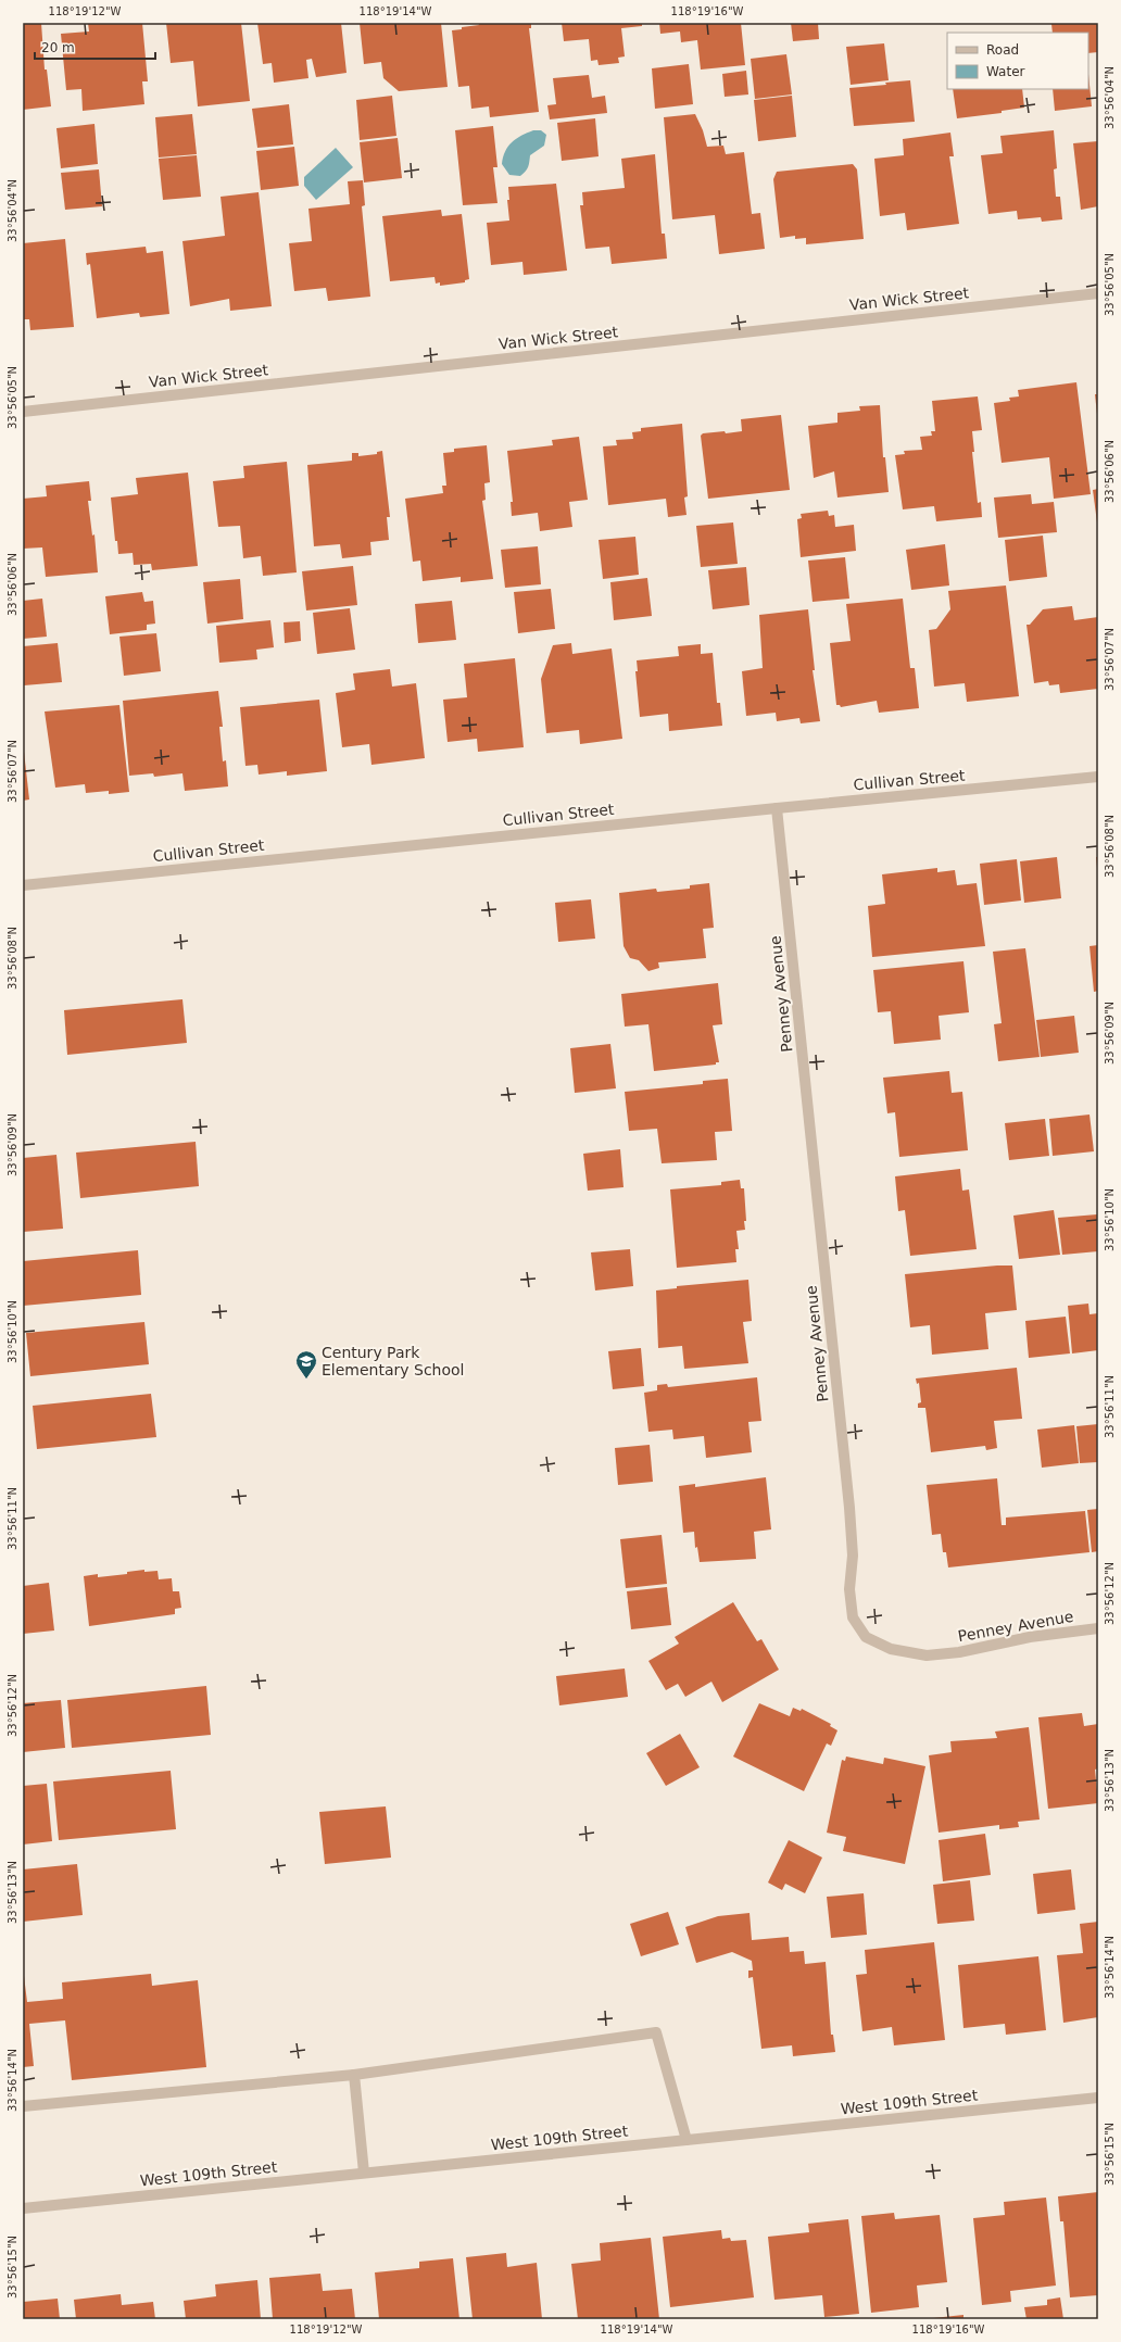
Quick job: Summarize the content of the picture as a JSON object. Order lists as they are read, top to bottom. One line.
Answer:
{"streets":{"street":["Van Wick Street","Cullivan Street","Penney Avenue","West 109th Street"]},"crossings":[["Cullivan Street","Penney Avenue"]],"places":{"school or university":["Century Park Elementary School"]},"legend":["Road","Water"],"scale_bar":"20 m","coordinates":["118°19'12\"W","118°19'14\"W","118°19'16\"W","33°56'04\"N","33°56'05\"N","33°56'06\"N","33°56'07\"N","33°56'08\"N","33°56'09\"N","33°56'10\"N","33°56'11\"N","33°56'12\"N","33°56'13\"N","33°56'14\"N","33°56'15\"N"]}
